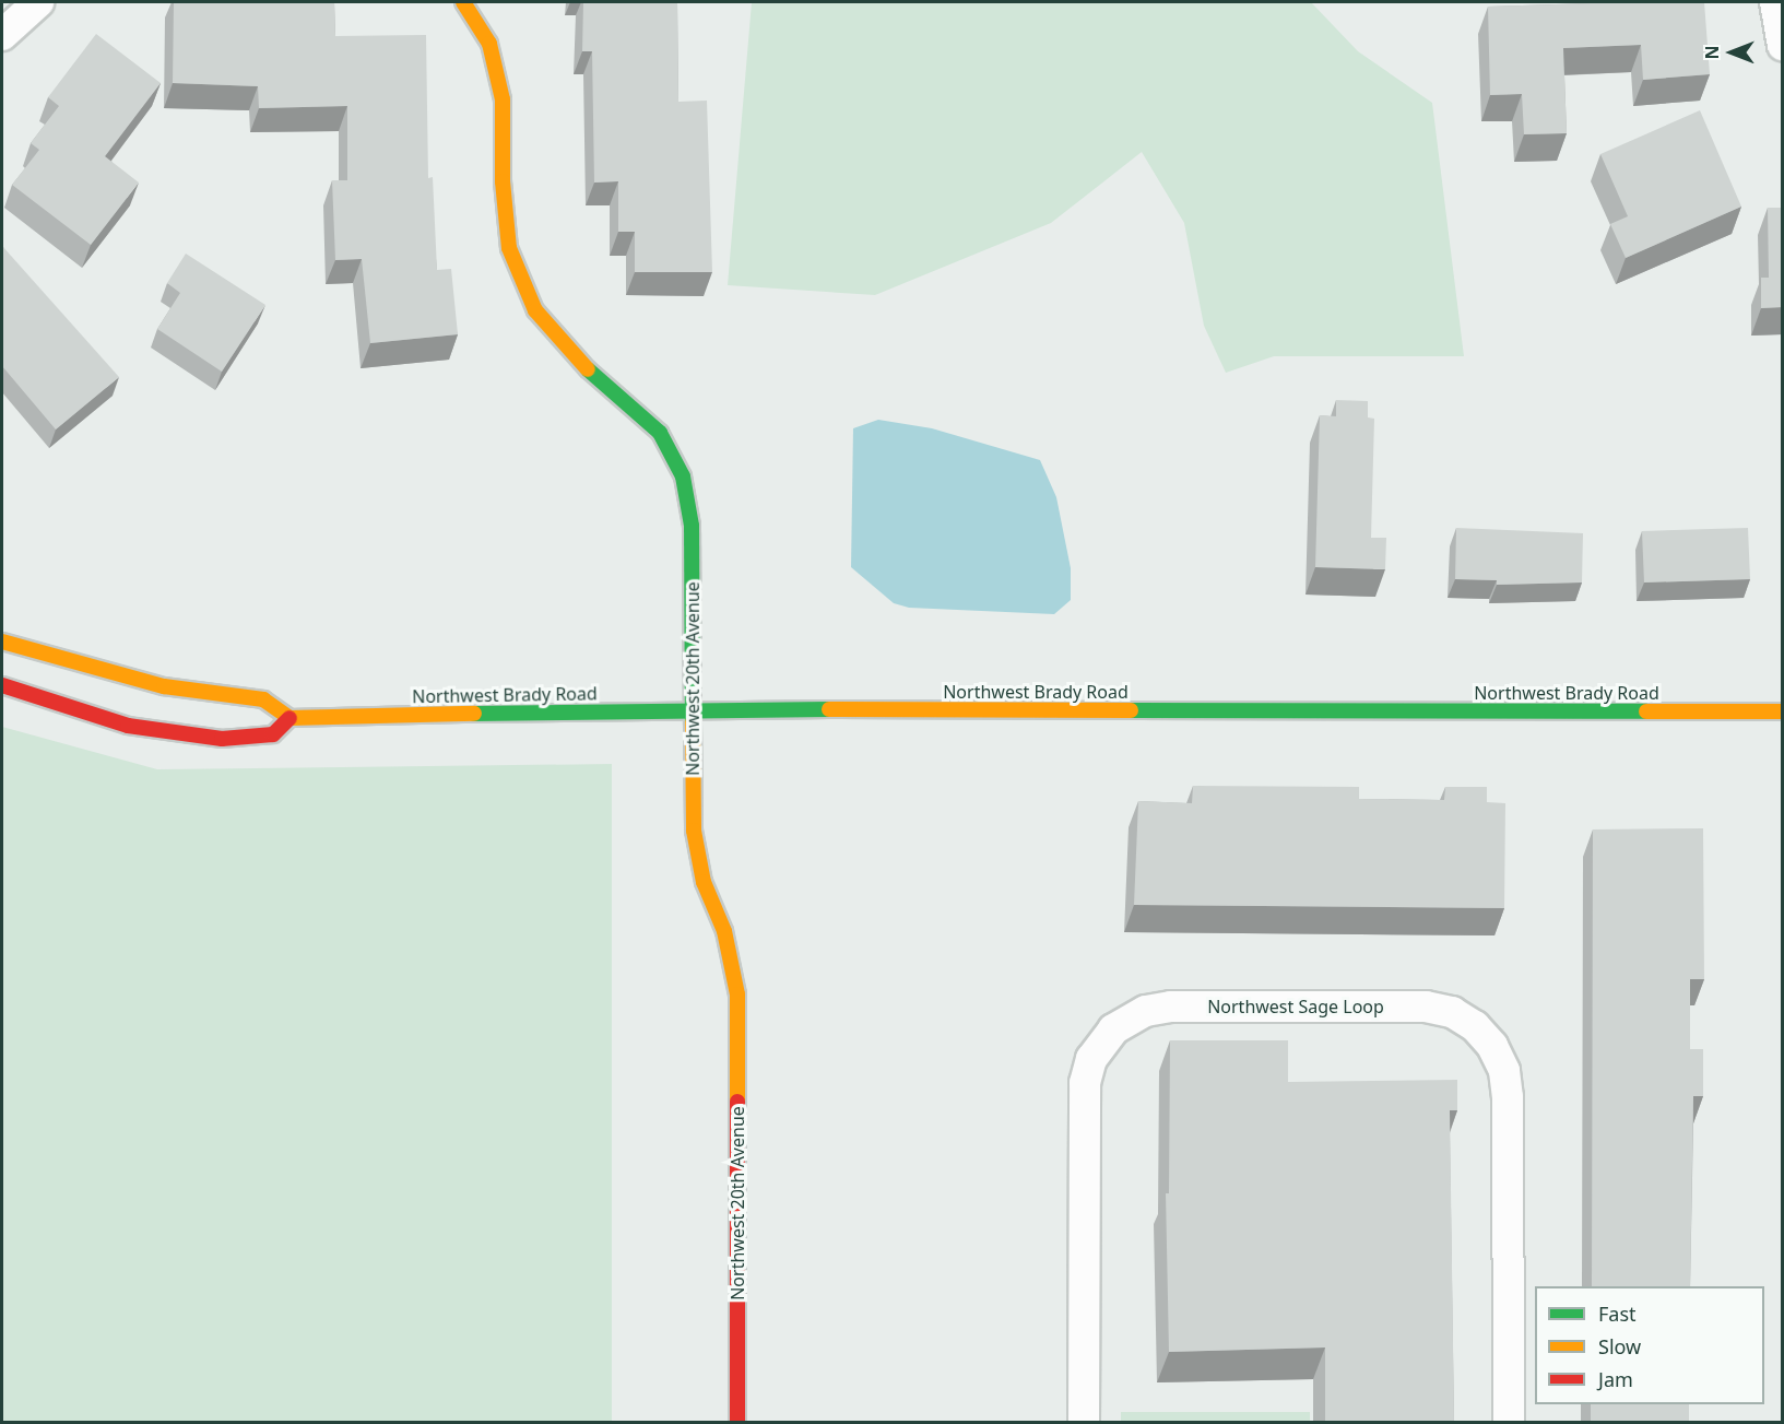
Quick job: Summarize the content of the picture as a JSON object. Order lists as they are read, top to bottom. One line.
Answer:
{"streets":{"main road":["Northwest 20th Avenue","Northwest Brady Road"],"street":["Northwest Sage Loop"]},"crossings":[["Northwest 20th Avenue","Northwest Brady Road"]],"legend":["Fast","Slow","Jam"],"north":"left"}
